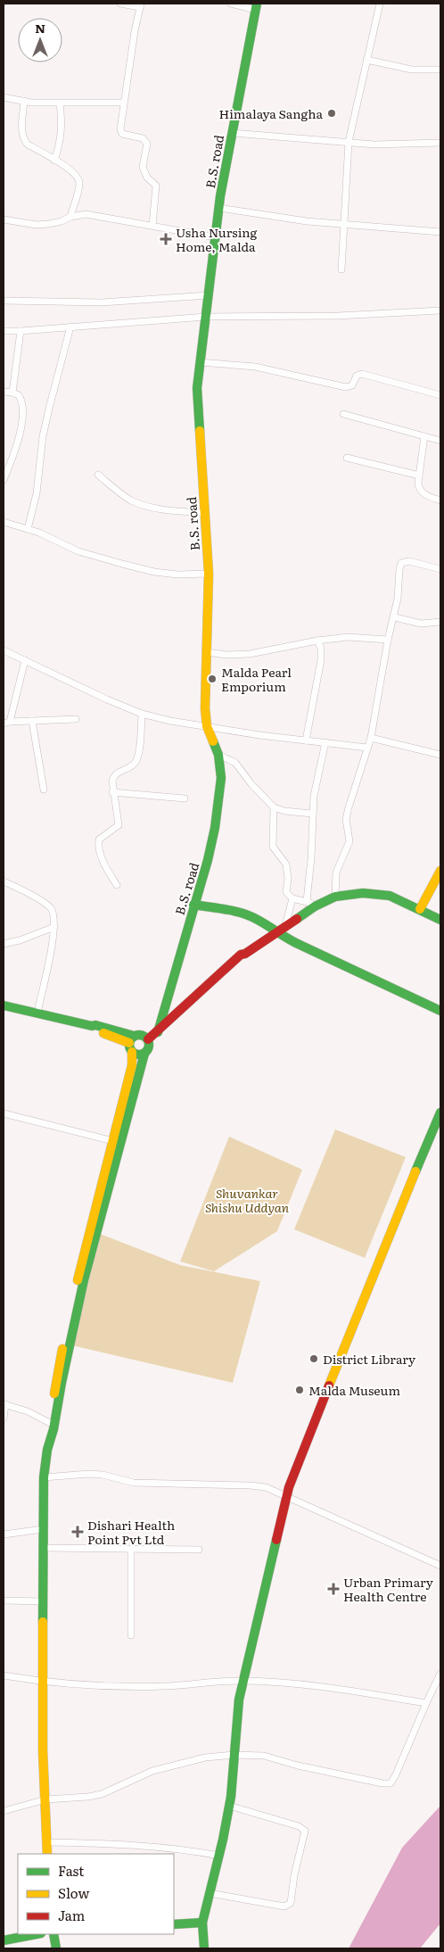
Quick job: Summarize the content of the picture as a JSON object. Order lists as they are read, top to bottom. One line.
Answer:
{"streets":{"main road":["B.S. road"]},"parks":["Shuvankar Shishu Uddyan"],"places":{"other":["Himalaya Sangha","Malda Pearl Emporium","District Library","Malda Museum"],"health":["Usha Nursing Home, Malda","Dishari Health Point Pvt Ltd","Urban Primary Health Centre"]},"legend":["Fast","Slow","Jam"],"north":"top"}
